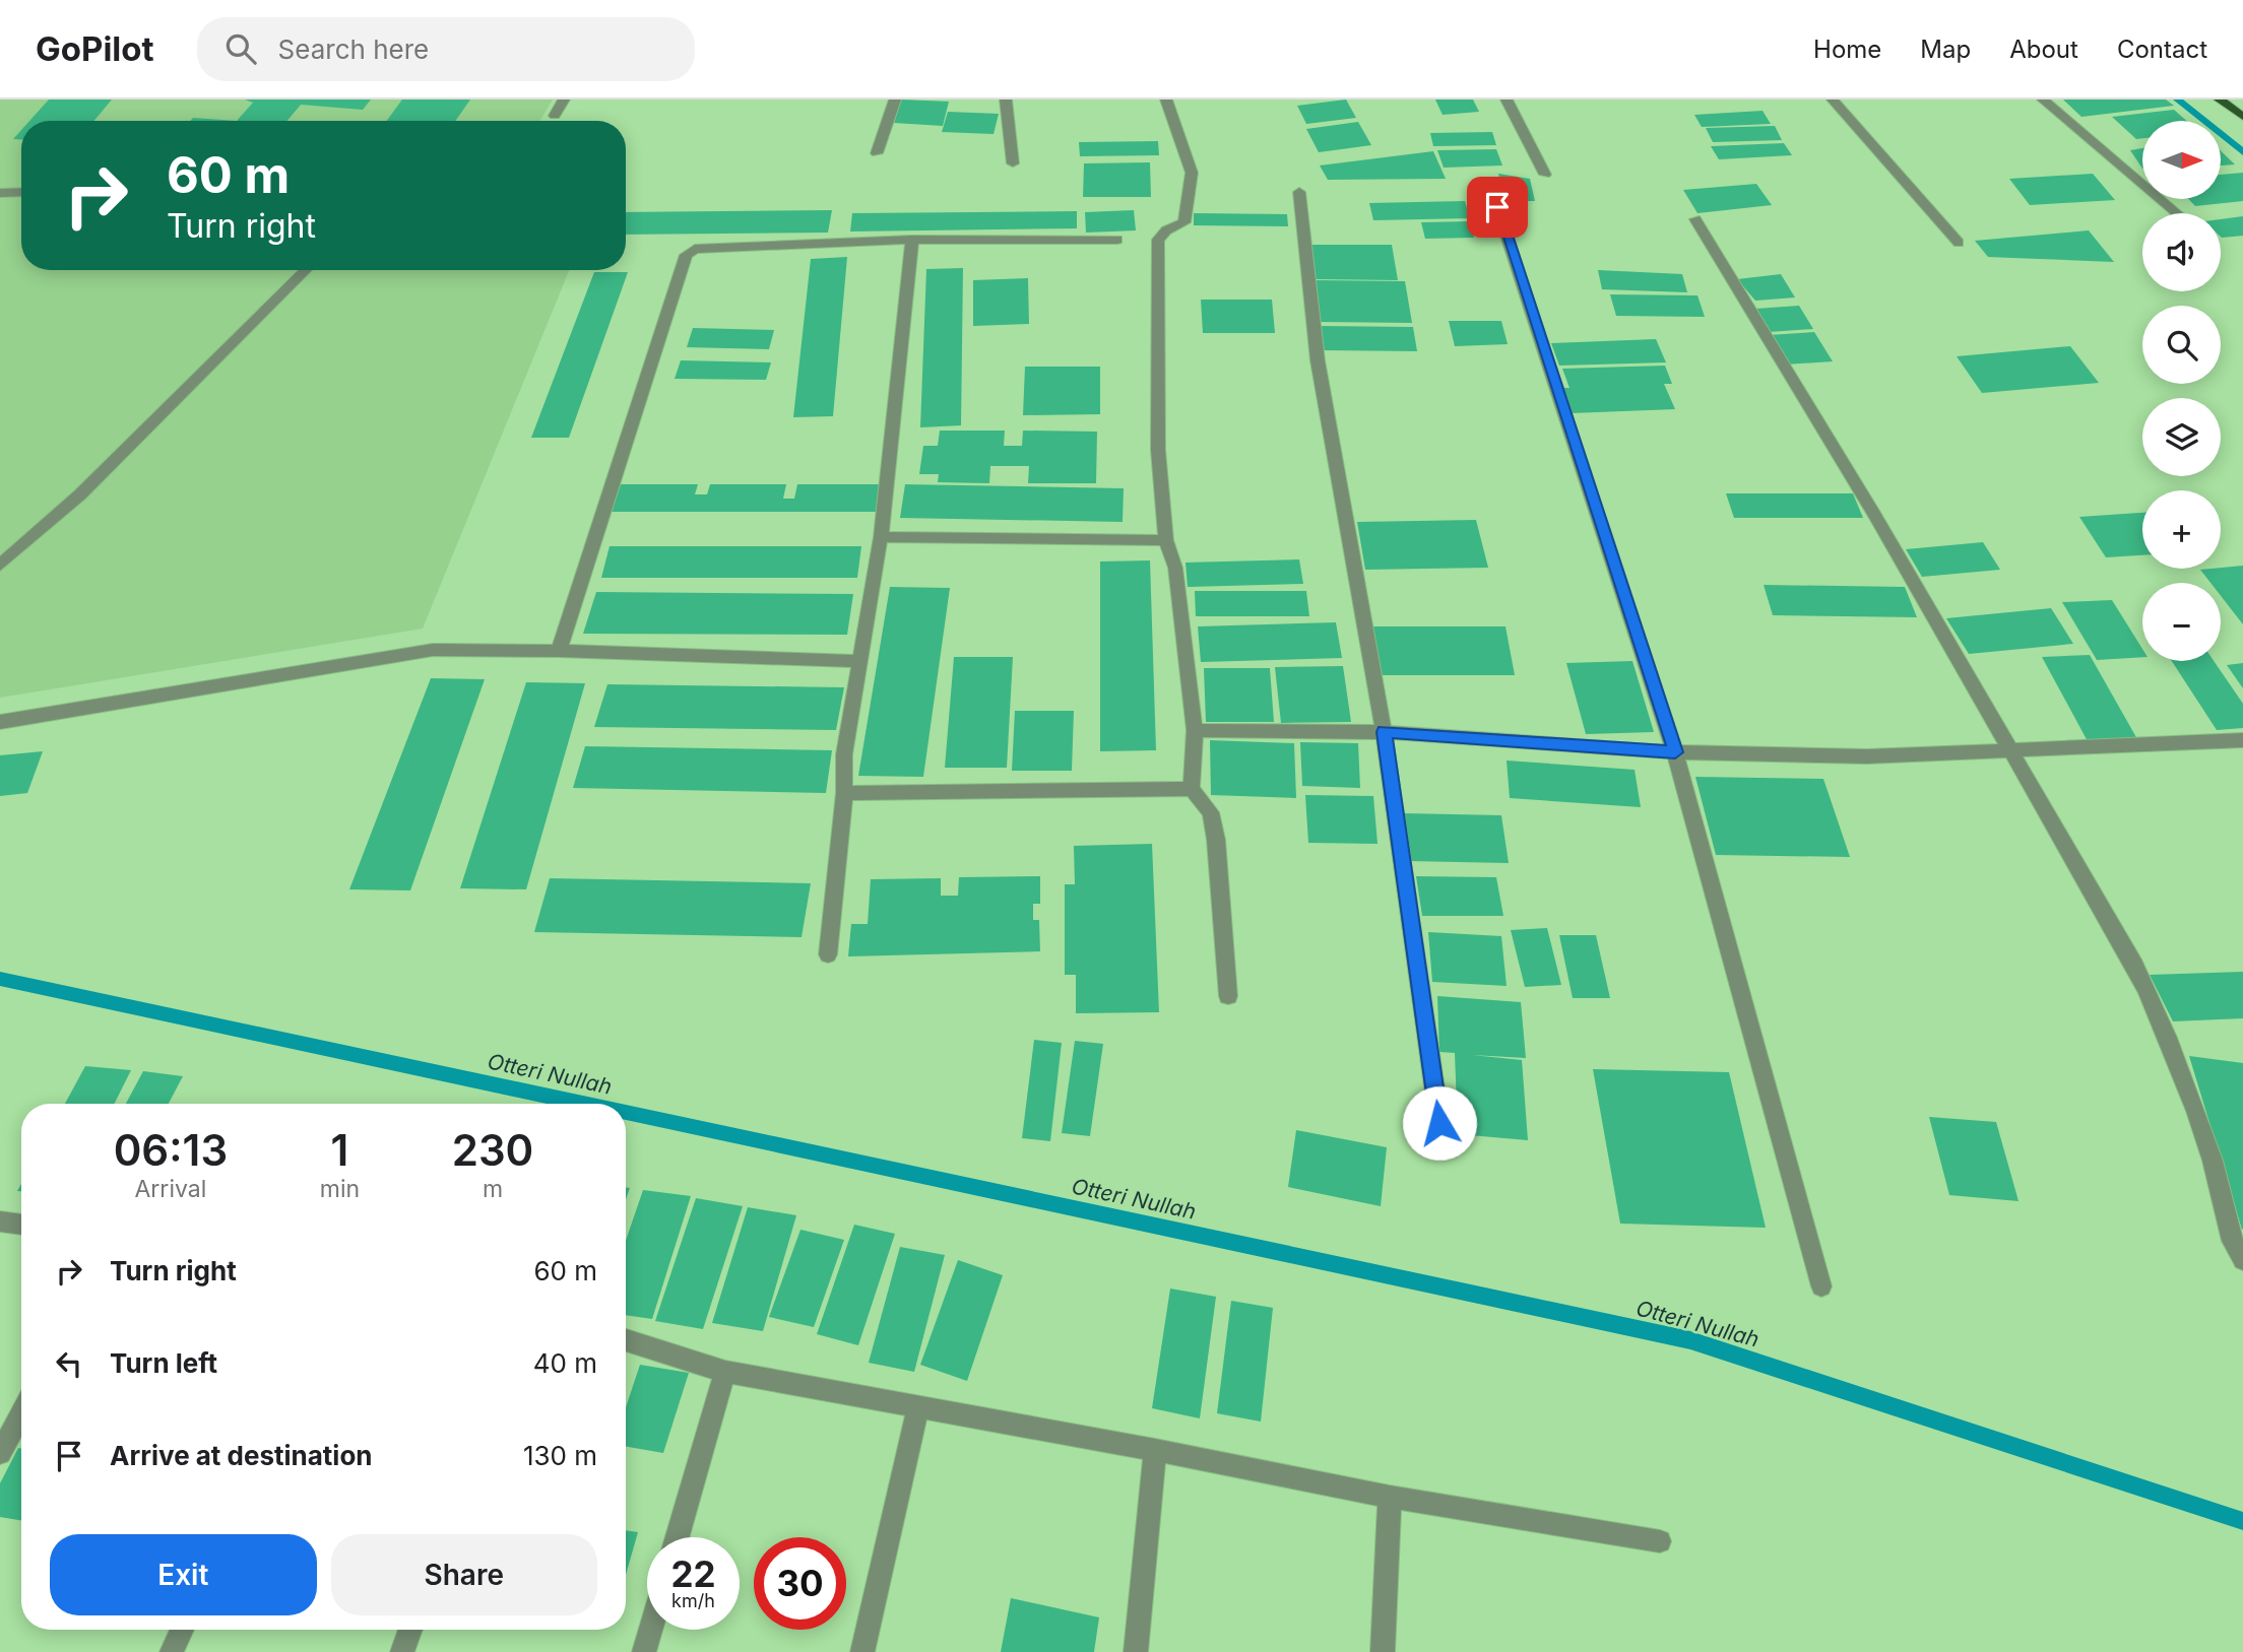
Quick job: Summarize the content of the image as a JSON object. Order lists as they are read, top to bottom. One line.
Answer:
{"water":["Otteri Nullah"],"north":"right","page":{"header":"GoPilot","search":"Search here","nav":["Home","Map","About","Contact"],"map_buttons":["+","−"],"turn":["60 m","Turn right"],"eta":["06:13","Arrival","1","min","230","m"],"list":[{"name":"Turn right","value":"60 m"},{"name":"Turn left","value":"40 m"},{"name":"Arrive at destination","value":"130 m"}],"buttons":["Exit","Share"],"speed":"22 km/h","limit":"30"}}
